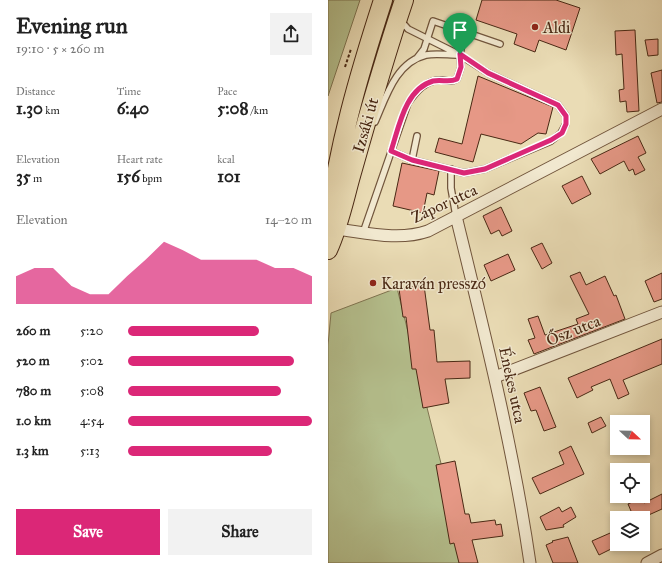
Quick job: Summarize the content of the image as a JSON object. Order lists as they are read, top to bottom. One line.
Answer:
{"streets":{"main road":["Izsáki út"],"street":["Zápor utca","Ősz utca","Énekes utca"]},"crossings":[["Izsáki út","Zápor utca"],["Zápor utca","Énekes utca"],["Ősz utca","Énekes utca"]],"places":["Aldi","Karaván presszó"],"north":"right","page":{"heading":["Evening run","19:10 · 5 × 260 m"],"stats":[["Distance","1.30 km"],["Time","6:40"],["Pace","5:08 /km"],["Elevation","35 m"],["Heart rate","156 bpm"],["kcal","101"]],"chart":["Elevation","14–20 m"],"list":[{"name":"260 m","note":"5:20"},{"name":"520 m","note":"5:02"},{"name":"780 m","note":"5:08"},{"name":"1.0 km","note":"4:54"},{"name":"1.3 km","note":"5:13"}],"buttons":["Save","Share"]}}
